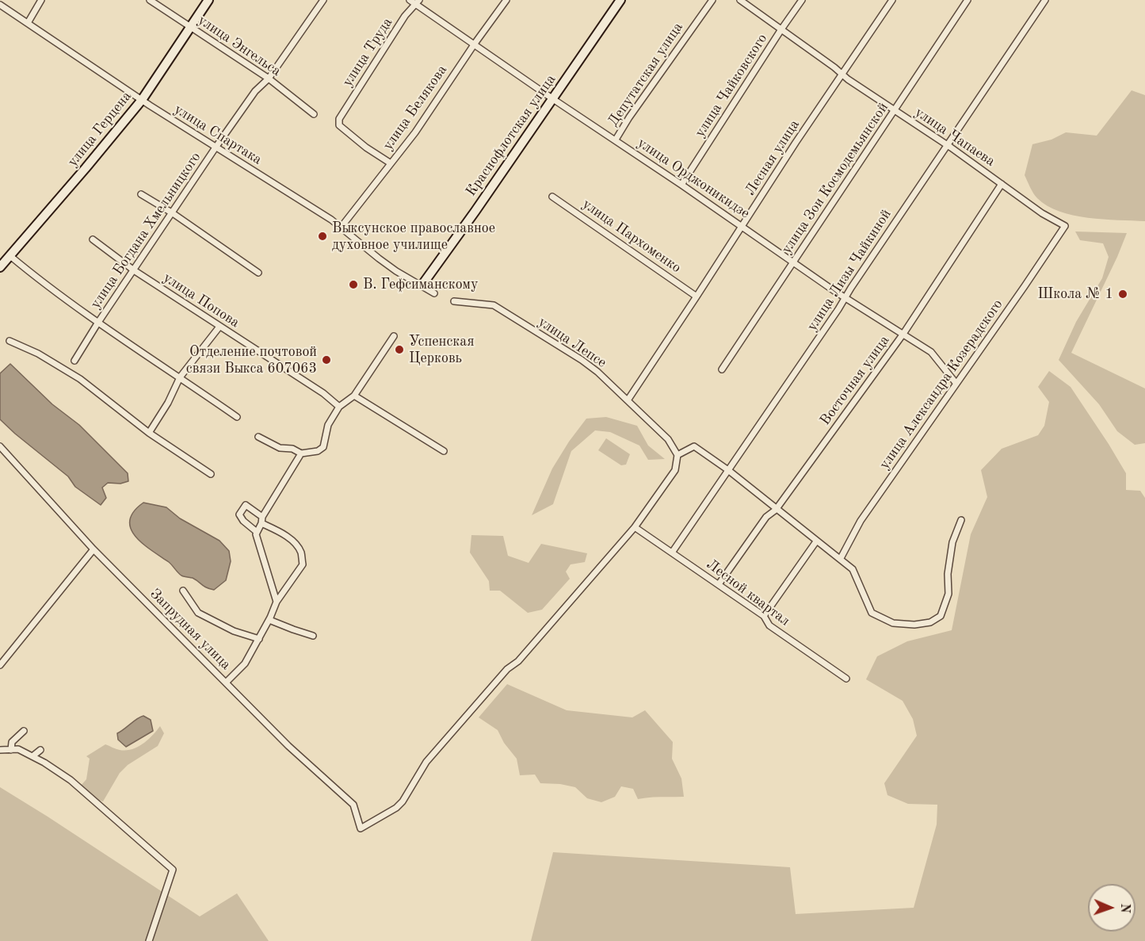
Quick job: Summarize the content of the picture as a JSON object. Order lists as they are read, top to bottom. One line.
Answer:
{"streets":{"street":["улица Энгельса","улица Труда","Депутатская улица","улица Чайковского","улица Белякова","улица Герцена","улица Спартака","Краснофлотская улица","улица Чапаева","Лесная улица","улица Орджоникидзе","улица Зои Космодемьянской","улица Богдана Хмельницкого","улица Пархоменко","улица Лизы Чайкиной","улица Попова","улица Лепсе","Восточная улица","улица Александра Козерадского","Лесной квартал","Запрудная улица"]},"crossings":[["улица Энгельса","улица Герцена"],["улица Энгельса","улица Богдана Хмельницкого"],["улица Труда","улица Белякова"],["улица Труда","улица Орджоникидзе"],["Депутатская улица","улица Орджоникидзе"],["улица Чайковского","улица Чапаева"],["улица Чайковского","улица Орджоникидзе"],["улица Белякова","улица Спартака"],["улица Белякова","улица Орджоникидзе"],["улица Герцена","улица Спартака"],["улица Спартака","Краснофлотская улица"],["улица Спартака","улица Богдана Хмельницкого"],["Краснофлотская улица","улица Орджоникидзе"],["улица Чапаева","Лесная улица"],["улица Чапаева","улица Зои Космодемьянской"],["улица Чапаева","улица Лизы Чайкиной"],["улица Чапаева","Восточная улица"],["улица Чапаева","улица Александра Козерадского"],["Лесная улица","улица Орджоникидзе"],["Лесная улица","улица Пархоменко"],["Лесная улица","улица Лепсе"],["улица Орджоникидзе","улица Зои Космодемьянской"],["улица Орджоникидзе","улица Лизы Чайкиной"],["улица Орджоникидзе","Восточная улица"],["улица Орджоникидзе","улица Александра Козерадского"],["улица Богдана Хмельницкого","улица Попова"],["улица Лизы Чайкиной","Лесной квартал"],["Восточная улица","Лесной квартал"],["Лесной квартал","Запрудная улица"]],"places":["Выксунское православное духовное училище","В. Гефсиманскому","Школа № 1","Успенская Церковь","Отделение почтовой связи Выкса 607063"],"north":"right"}
